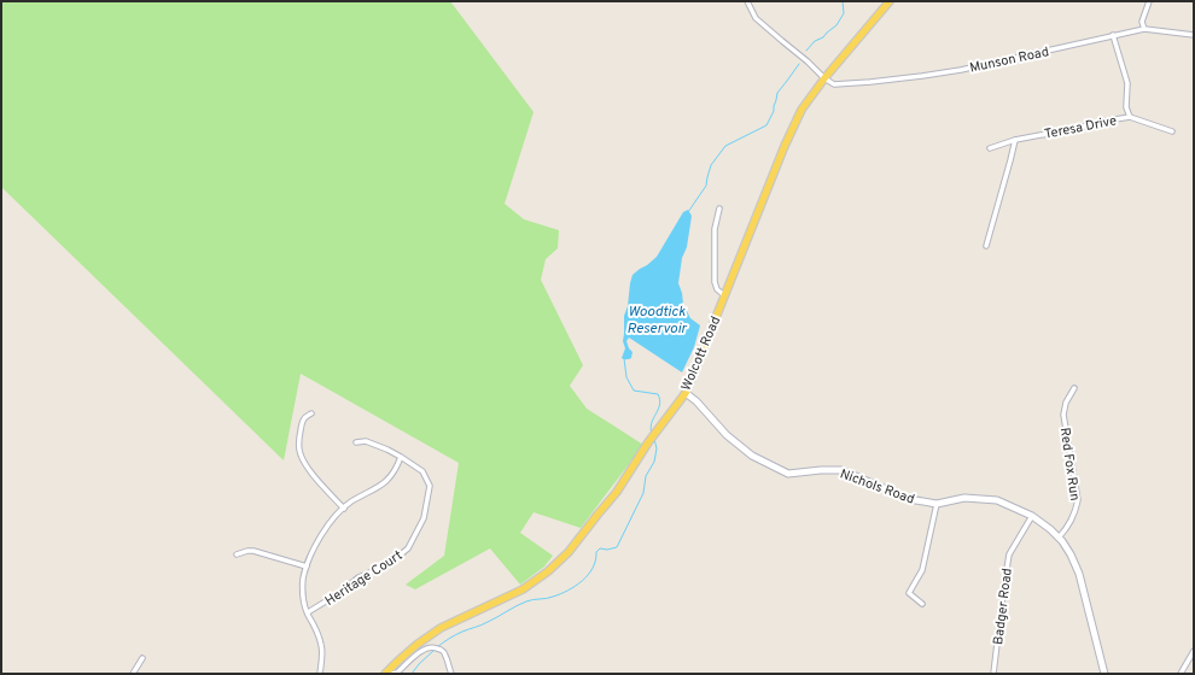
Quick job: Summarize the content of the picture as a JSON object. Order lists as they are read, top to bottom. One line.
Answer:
{"streets":{"main road":["Wolcott Road"],"street":["Munson Road","Teresa Drive","Red Fox Run","Nichols Road","Heritage Court","Badger Road"]},"crossings":[["Munson Road","Wolcott Road"],["Wolcott Road","Nichols Road"],["Red Fox Run","Nichols Road"],["Nichols Road","Badger Road"]],"water":["Woodtick Reservoir"]}
